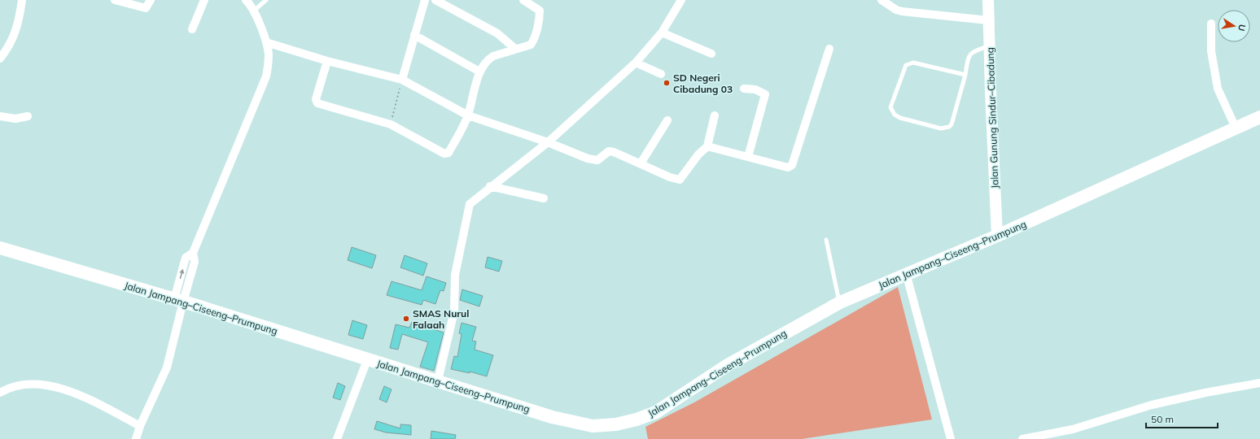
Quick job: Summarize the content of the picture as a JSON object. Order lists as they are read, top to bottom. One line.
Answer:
{"streets":{"main road":["Jalan Jampang–Ciseeng–Prumpung"],"street":["Jalan Gunung Sindur–Cibadung"]},"crossings":[["Jalan Gunung Sindur–Cibadung","Jalan Jampang–Ciseeng–Prumpung"]],"places":["SD Negeri Cibadung 03","SMAS Nurul Falaah"],"scale_bar":"50 m","north":"right"}
